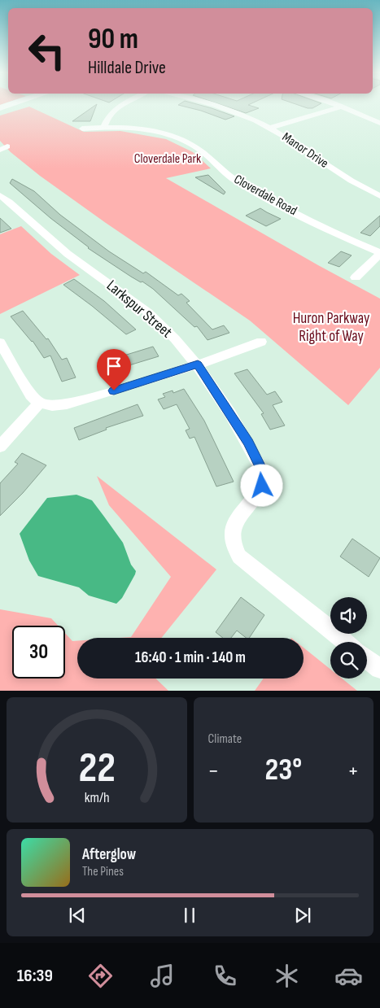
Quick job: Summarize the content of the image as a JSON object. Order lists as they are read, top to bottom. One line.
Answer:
{"streets":{"street":["Manor Drive","Cloverdale Road","Larkspur Street"]},"parks":["Cloverdale Park","Huron Parkway Right of Way"],"page":{"turn":["90 m","Hilldale Drive"],"limit":"30","trip":"16:40 · 1 min · 140 m","tile":"Climate","heat":["−","23°","+"],"song":["Afterglow","The Pines"],"tabs":"16:39","gauge":["22","km/h"]}}
